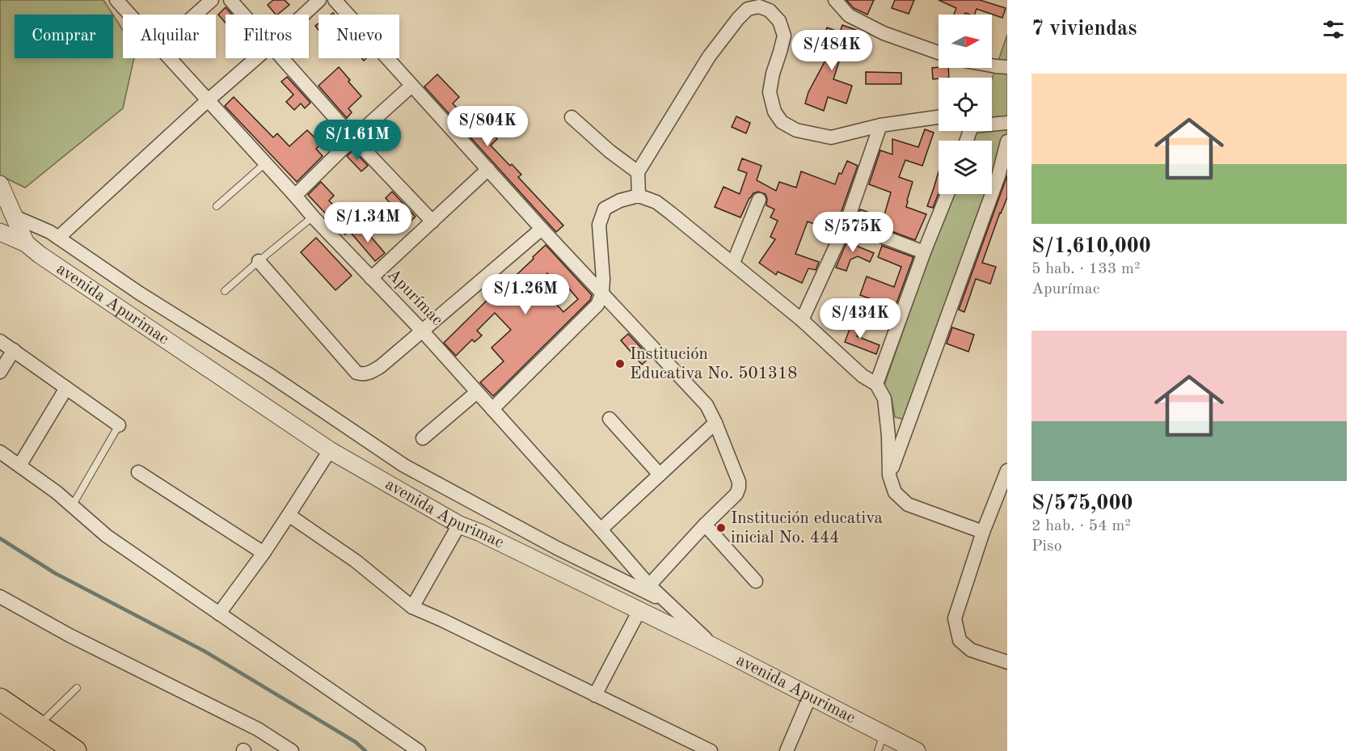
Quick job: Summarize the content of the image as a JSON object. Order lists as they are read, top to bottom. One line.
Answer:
{"streets":{"street":["Apurímac","avenida Apurimac"]},"crossings":[["Apurímac","avenida Apurimac"]],"places":["Institución Educativa No. 501318","Institución educativa inicial No. 444"],"north":"right","page":{"heading":"7 viviendas","chip":["Comprar","Alquilar","Filtros","Nuevo"],"price":["S/484K","S/804K","S/1.61M","S/1.34M","S/575K","S/1.26M","S/434K"],"list":[{"name":"S/1,610,000","note":"5 hab. · 133 m² · Apurímac"},{"name":"S/575,000","note":"2 hab. · 54 m² · Piso"}]}}
